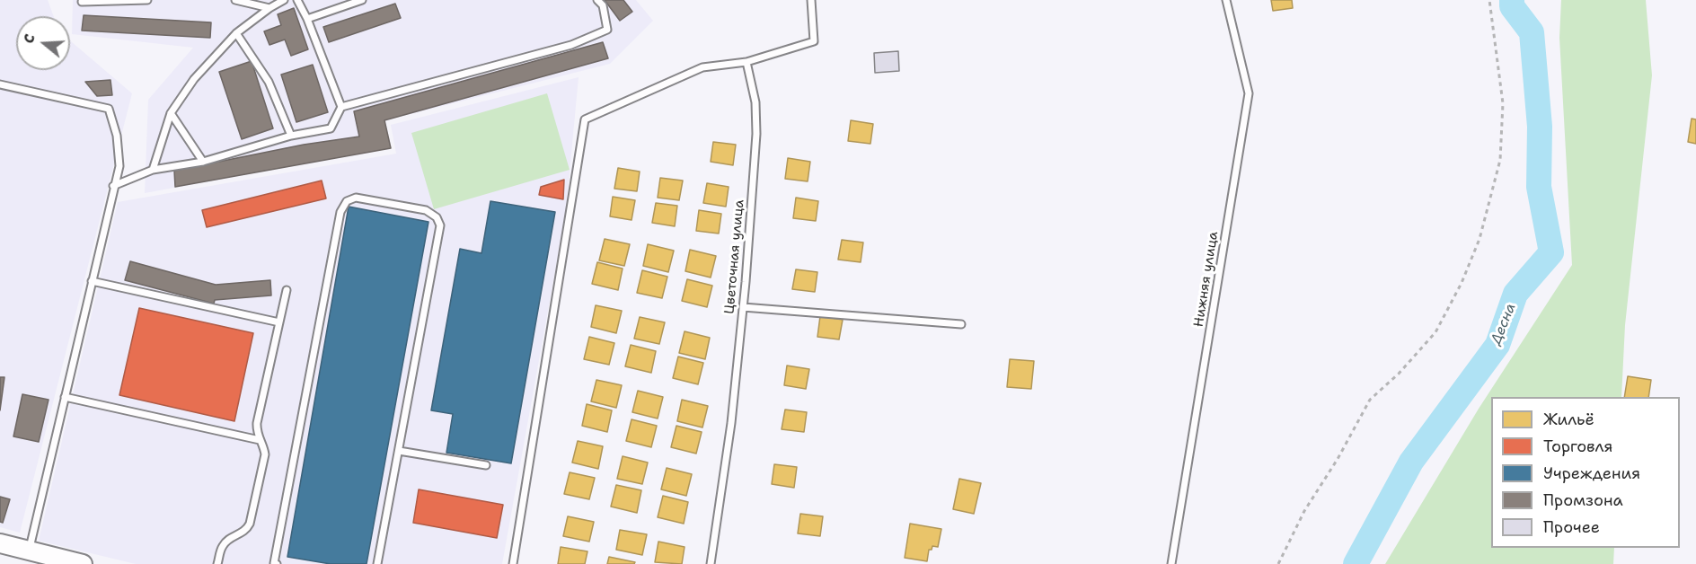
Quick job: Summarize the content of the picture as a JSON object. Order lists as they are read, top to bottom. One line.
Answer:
{"streets":{"lane":["Цветочная улица","Нижняя улица"]},"water":["Десна"],"legend":["Жильё","Торговля","Учреждения","Промзона","Прочее"],"north":"left"}
